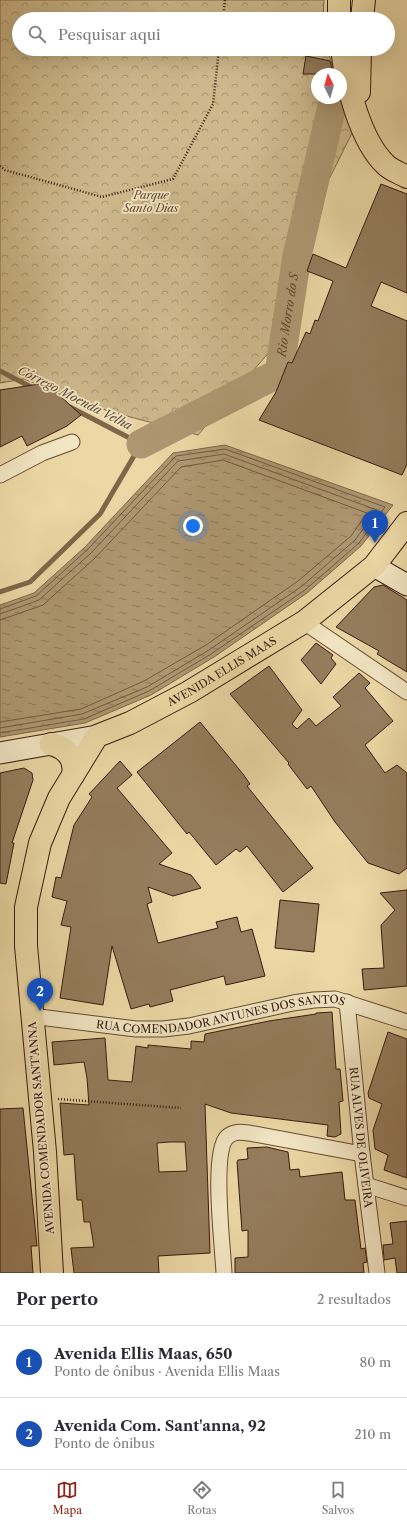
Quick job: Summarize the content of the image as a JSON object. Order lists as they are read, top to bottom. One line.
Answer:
{"streets":{"main road":["AVENIDA ELLIS MAAS","AVENIDA COMENDADOR SANT'ANNA"],"street":["RUA COMENDADOR ANTUNES DOS SANTOS","RUA ALVES DE OLIVEIRA"]},"crossings":[["AVENIDA ELLIS MAAS","AVENIDA COMENDADOR SANT'ANNA"],["RUA COMENDADOR ANTUNES DOS SANTOS","AVENIDA COMENDADOR SANT'ANNA"],["RUA COMENDADOR ANTUNES DOS SANTOS","RUA ALVES DE OLIVEIRA"]],"water":["Rio Morro do S","Córrego Moenda Velha"],"parks":["Parque Santo Dias"],"north":"top","page":{"search":"Pesquisar aqui","pins":["1","2"],"heading":["Por perto","2 resultados"],"list":[{"mark":"1","name":"Avenida Ellis Maas, 650","note":"Ponto de ônibus · Avenida Ellis Maas","value":"80 m"},{"mark":"2","name":"Avenida Com. Sant'anna, 92","note":"Ponto de ônibus","value":"210 m"}],"nav":["Mapa","Rotas","Salvos"]}}
